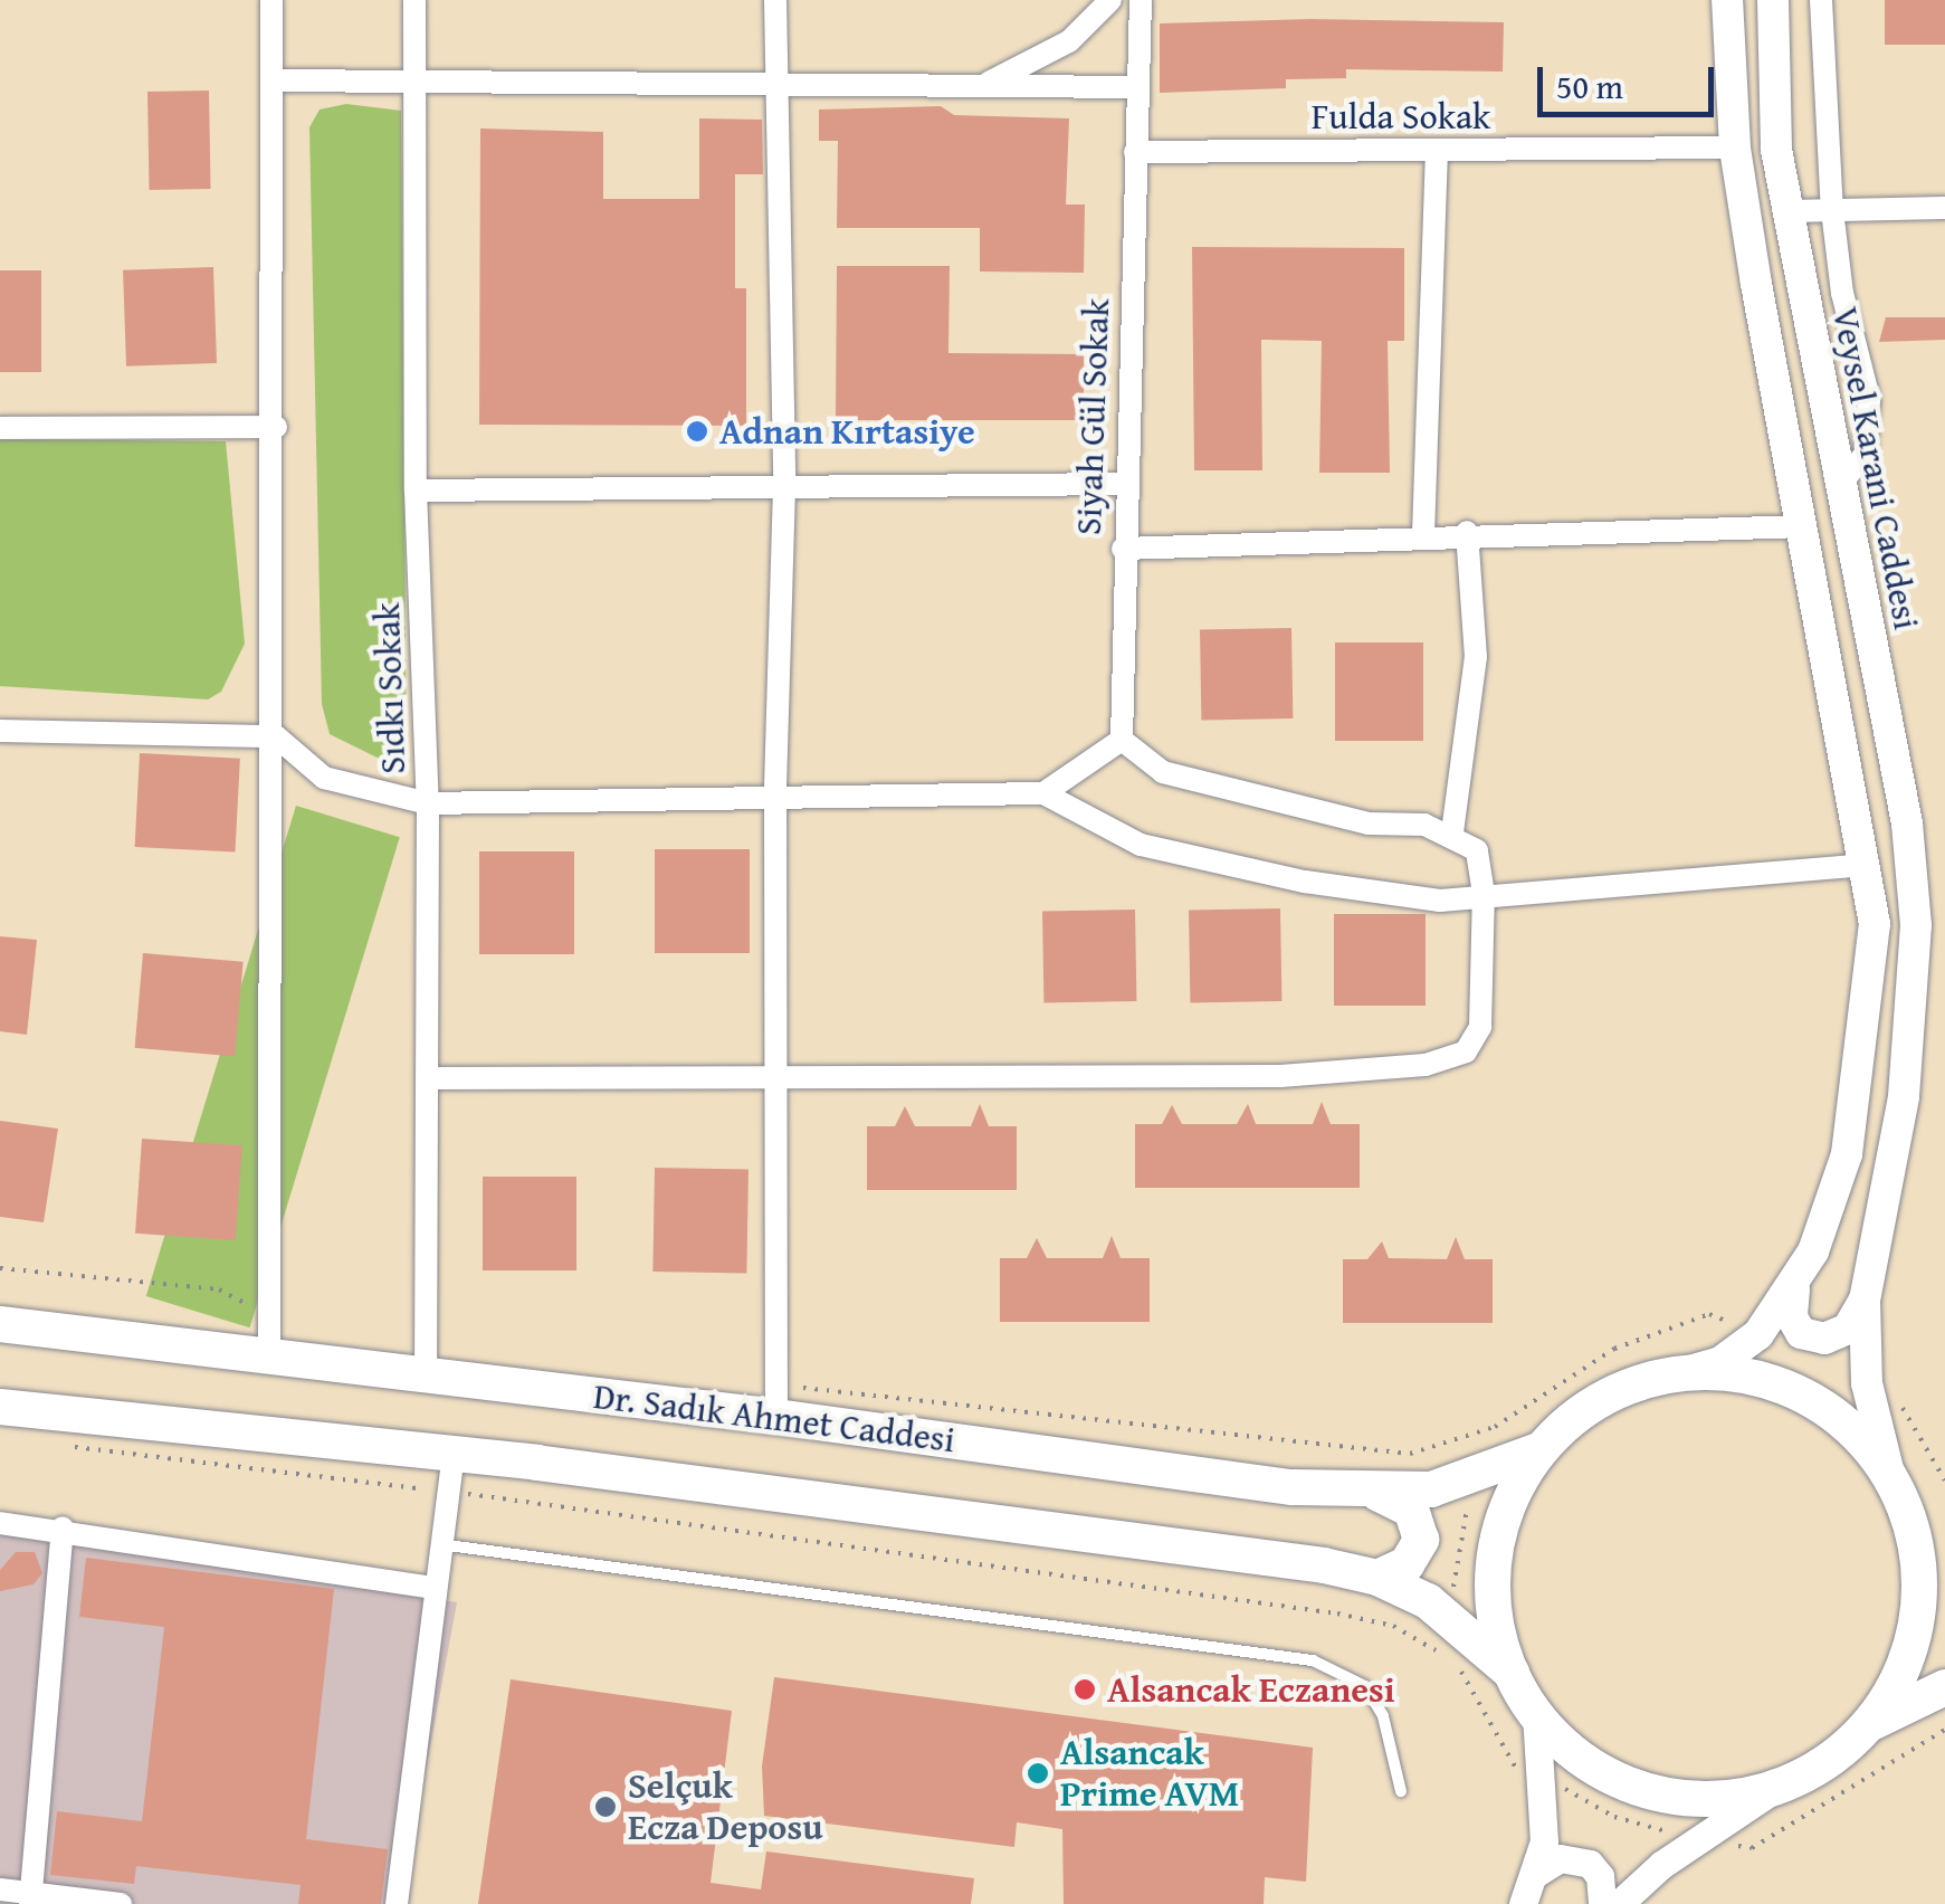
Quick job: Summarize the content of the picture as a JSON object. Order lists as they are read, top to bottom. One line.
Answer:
{"streets":{"main road":["Veysel Karani Caddesi","Dr. Sadık Ahmet Caddesi"],"street":["Fulda Sokak","Siyah Gül Sokak","Sıdkı Sokak"]},"crossings":[["Fulda Sokak","Siyah Gül Sokak"],["Sıdkı Sokak","Dr. Sadık Ahmet Caddesi"]],"places":["Adnan Kırtasiye","Alsancak Eczanesi","Alsancak Prime AVM","Selçuk Ecza Deposu"],"scale_bar":"50 m"}
